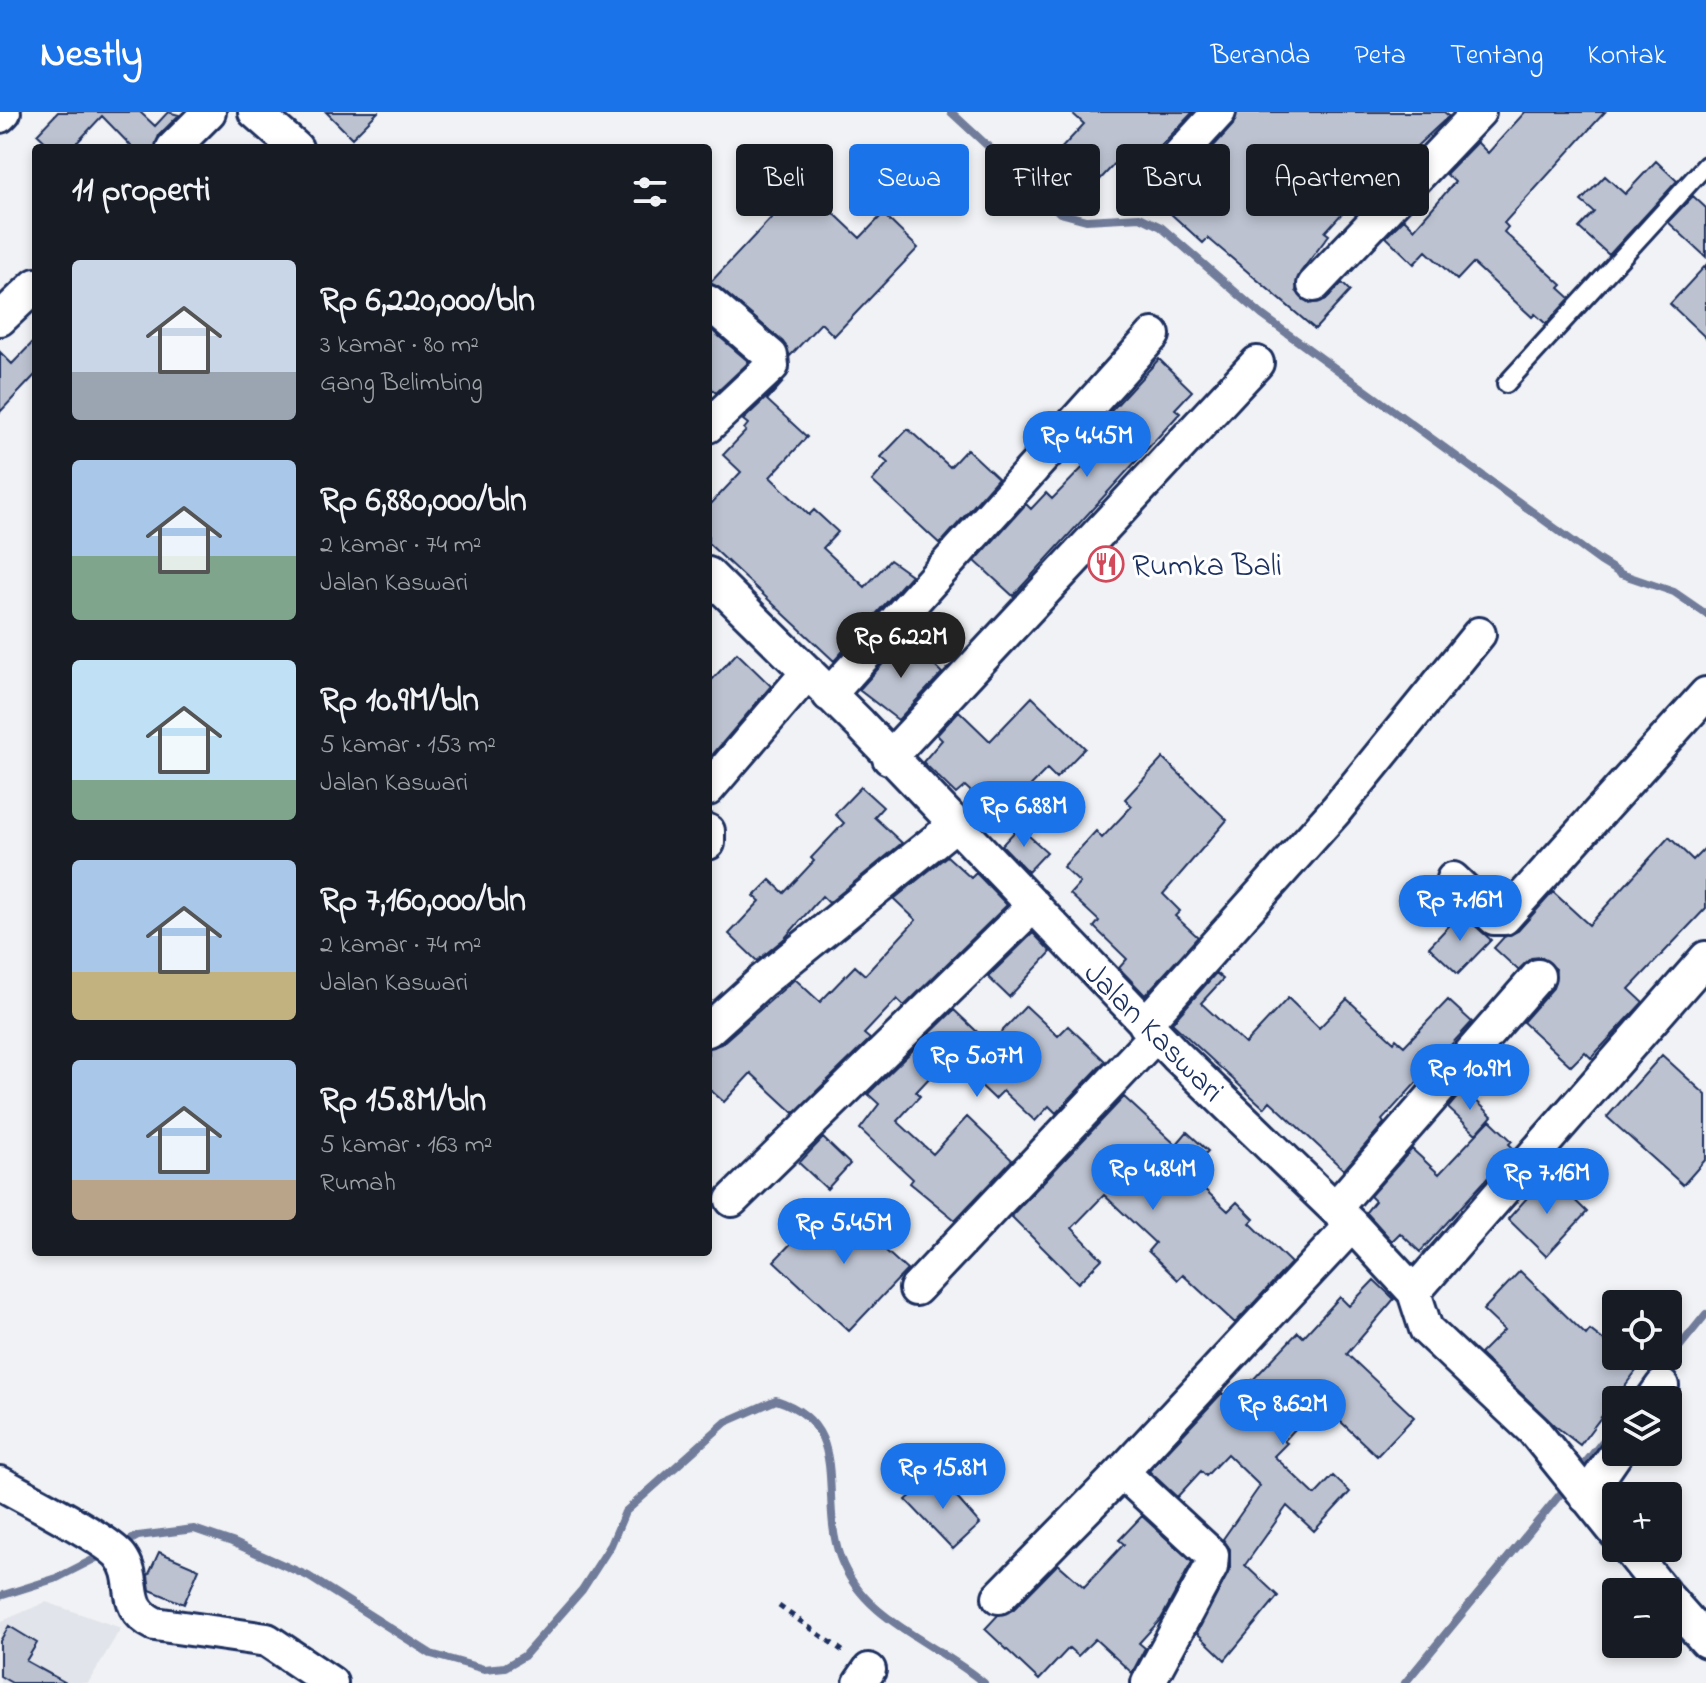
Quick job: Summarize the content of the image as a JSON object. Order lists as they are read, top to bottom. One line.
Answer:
{"streets":{"street":["Jalan Kaswari"]},"places":{"restaurant":["Rumka Bali"]},"page":{"header":"Nestly","nav":["Beranda","Peta","Tentang","Kontak"],"chip":["Beli","Sewa","Filter","Baru","Apartemen"],"heading":"11 properti","list":[{"name":"Rp 6,220,000/bln","note":"3 kamar · 80 m² · Gang Belimbing"},{"name":"Rp 6,880,000/bln","note":"2 kamar · 74 m² · Jalan Kaswari"},{"name":"Rp 10.9M/bln","note":"5 kamar · 153 m² · Jalan Kaswari"},{"name":"Rp 7,160,000/bln","note":"2 kamar · 74 m² · Jalan Kaswari"},{"name":"Rp 15.8M/bln","note":"5 kamar · 163 m² · Rumah"}],"price":["Rp 4.45M","Rp 6.22M","Rp 6.88M","Rp 7.16M","Rp 5.07M","Rp 10.9M","Rp 4.84M","Rp 7.16M","Rp 5.45M","Rp 8.62M","Rp 15.8M"],"map_buttons":["+","−"]}}
